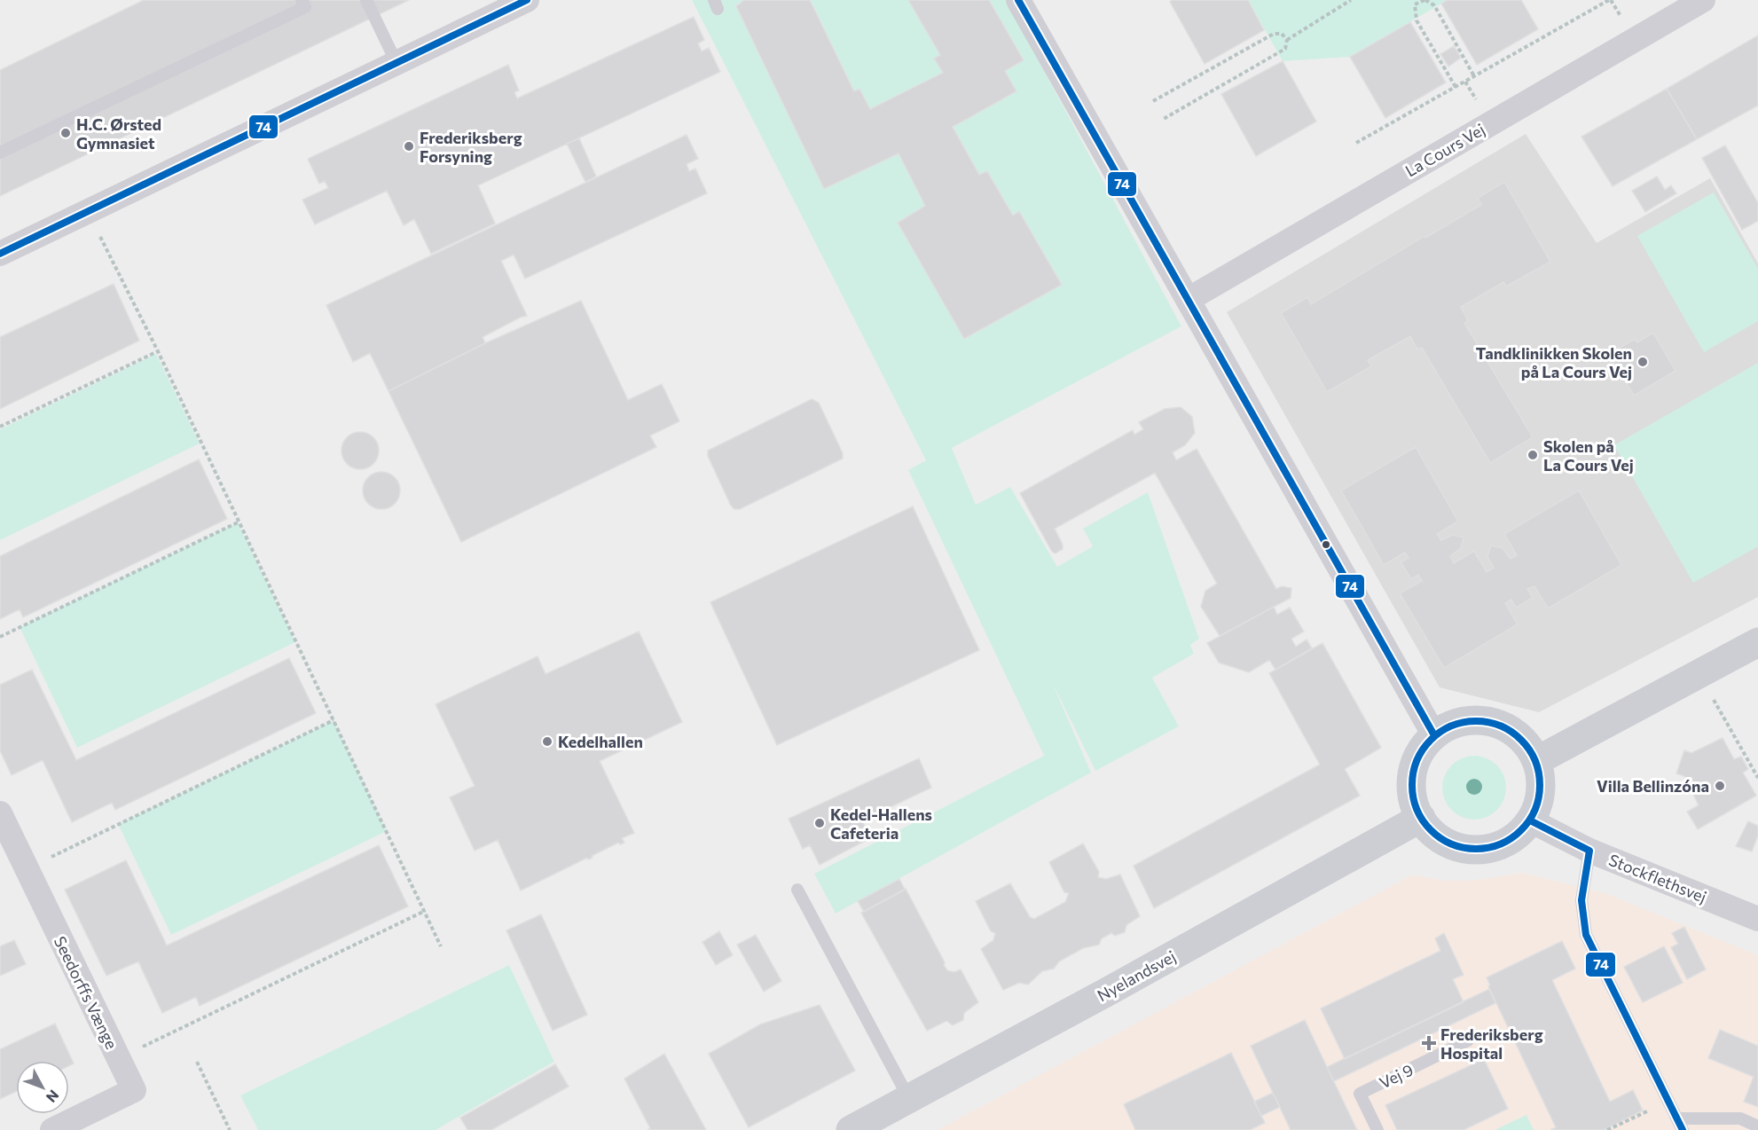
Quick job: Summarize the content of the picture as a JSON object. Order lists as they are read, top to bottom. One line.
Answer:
{"streets":{"street":["La Cours Vej","Stockflethsvej","Nyelandsvej","Seedorffs Vænge"],"lane":["Vej 9"]},"crossings":[["Stockflethsvej","Nyelandsvej"]],"places":{"other":["H.C. Ørsted Gymnasiet","Frederiksberg Forsyning","Tandklinikken Skolen på La Cours Vej","Skolen på La Cours Vej","Kedelhallen","Villa Bellinzóna","Kedel-Hallens Cafeteria"],"health":["Frederiksberg Hospital"]},"lines":["transit line 74"],"north":"bottom right"}
